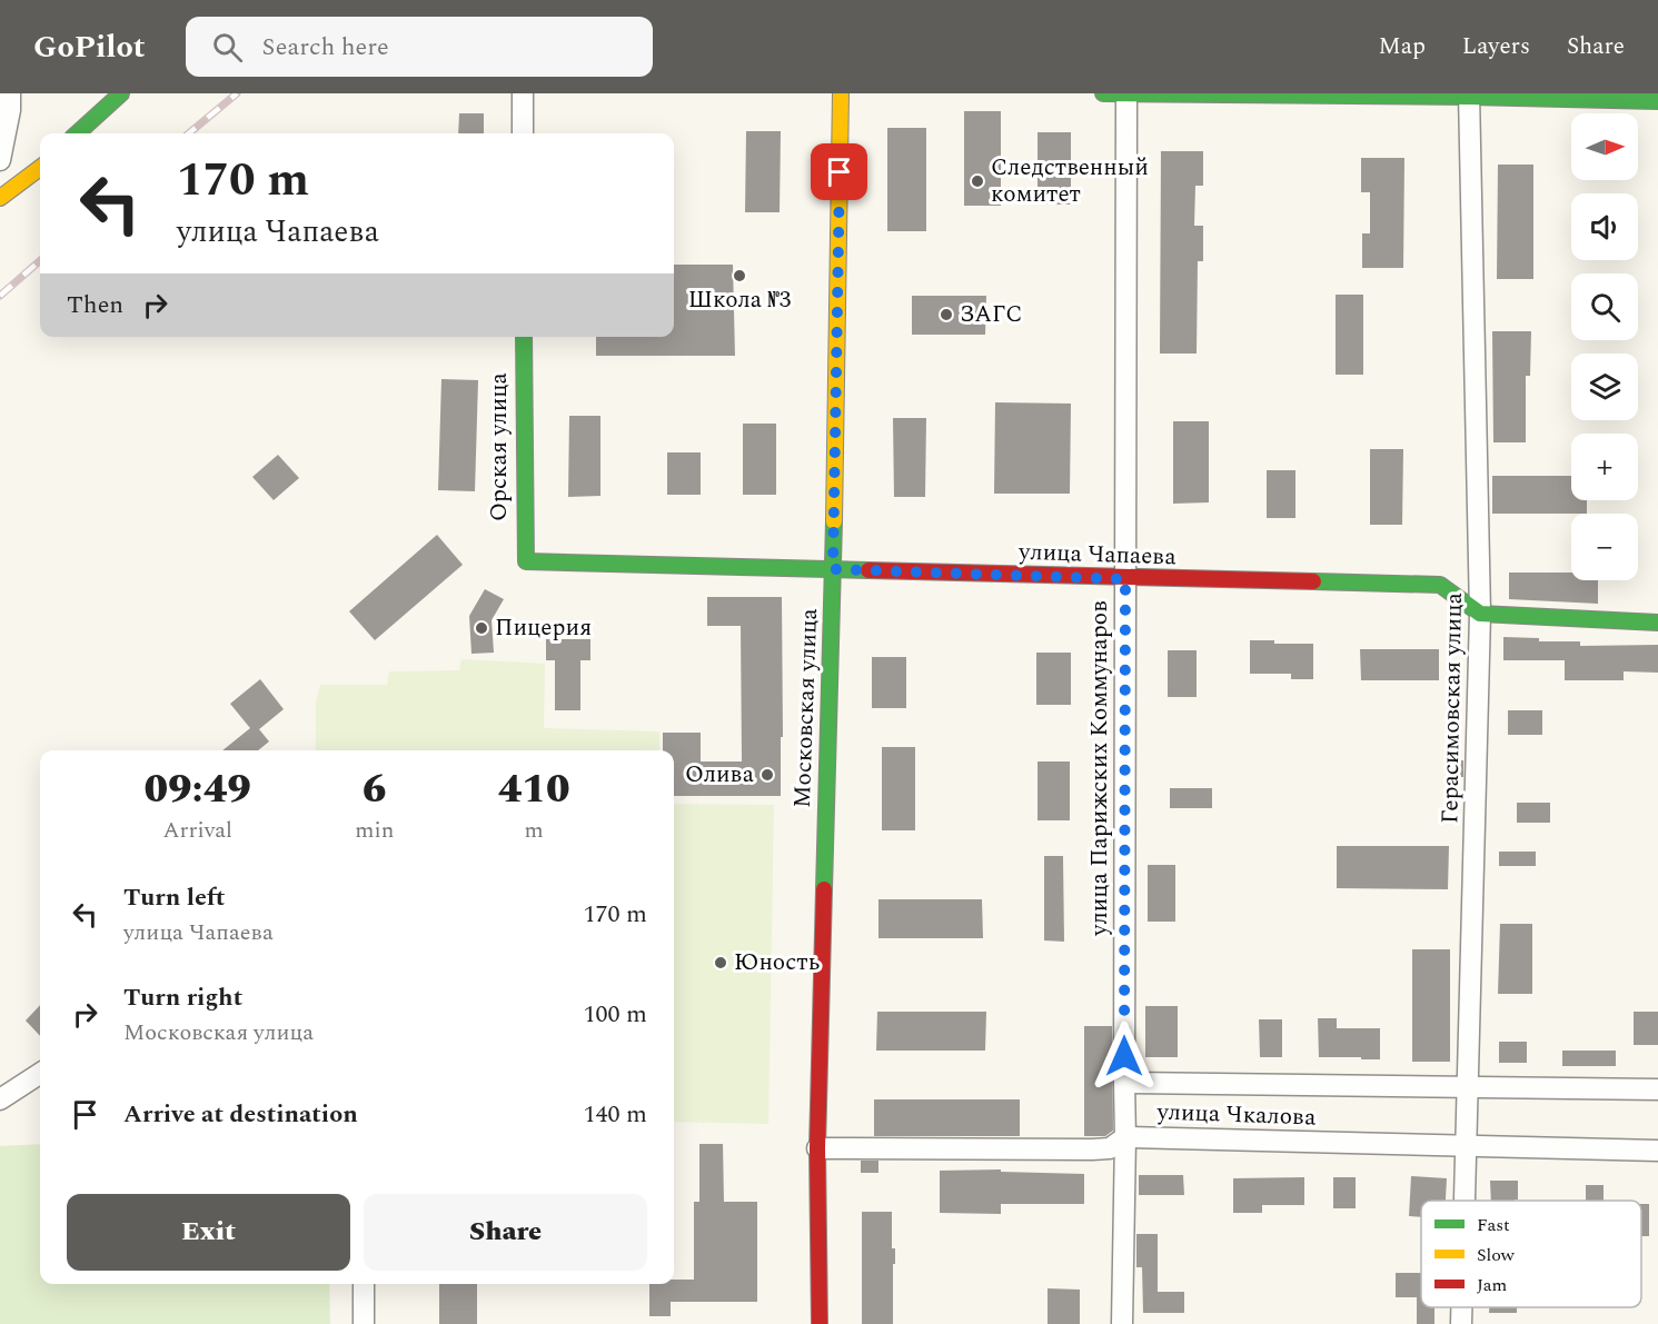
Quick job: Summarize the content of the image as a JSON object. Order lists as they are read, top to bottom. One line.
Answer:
{"streets":{"street":["Орская улица","улица Чапаева","Московская улица","Герасимовская улица","улица Парижских Коммунаров","улица Чкалова"]},"crossings":[["Орская улица","улица Чапаева"],["улица Чапаева","Московская улица"],["улица Чапаева","Герасимовская улица"],["улица Чапаева","улица Парижских Коммунаров"],["Московская улица","улица Чкалова"],["Герасимовская улица","улица Чкалова"],["улица Парижских Коммунаров","улица Чкалова"]],"places":["Следственный комитет","Школа №3","ЗАГС","Пицерия","Олива","Юность"],"legend":["Fast","Slow","Jam"],"north":"right","page":{"header":"GoPilot","search":"Search here","nav":["Map","Layers","Share"],"map_buttons":["+","−"],"turn":["170 m","улица Чапаева"],"then":"Then","eta":["09:49","Arrival","6","min","410","m"],"list":[{"name":"Turn left","note":"улица Чапаева","value":"170 m"},{"name":"Turn right","note":"Московская улица","value":"100 m"},{"name":"Arrive at destination","value":"140 m"}],"buttons":["Exit","Share"]}}
